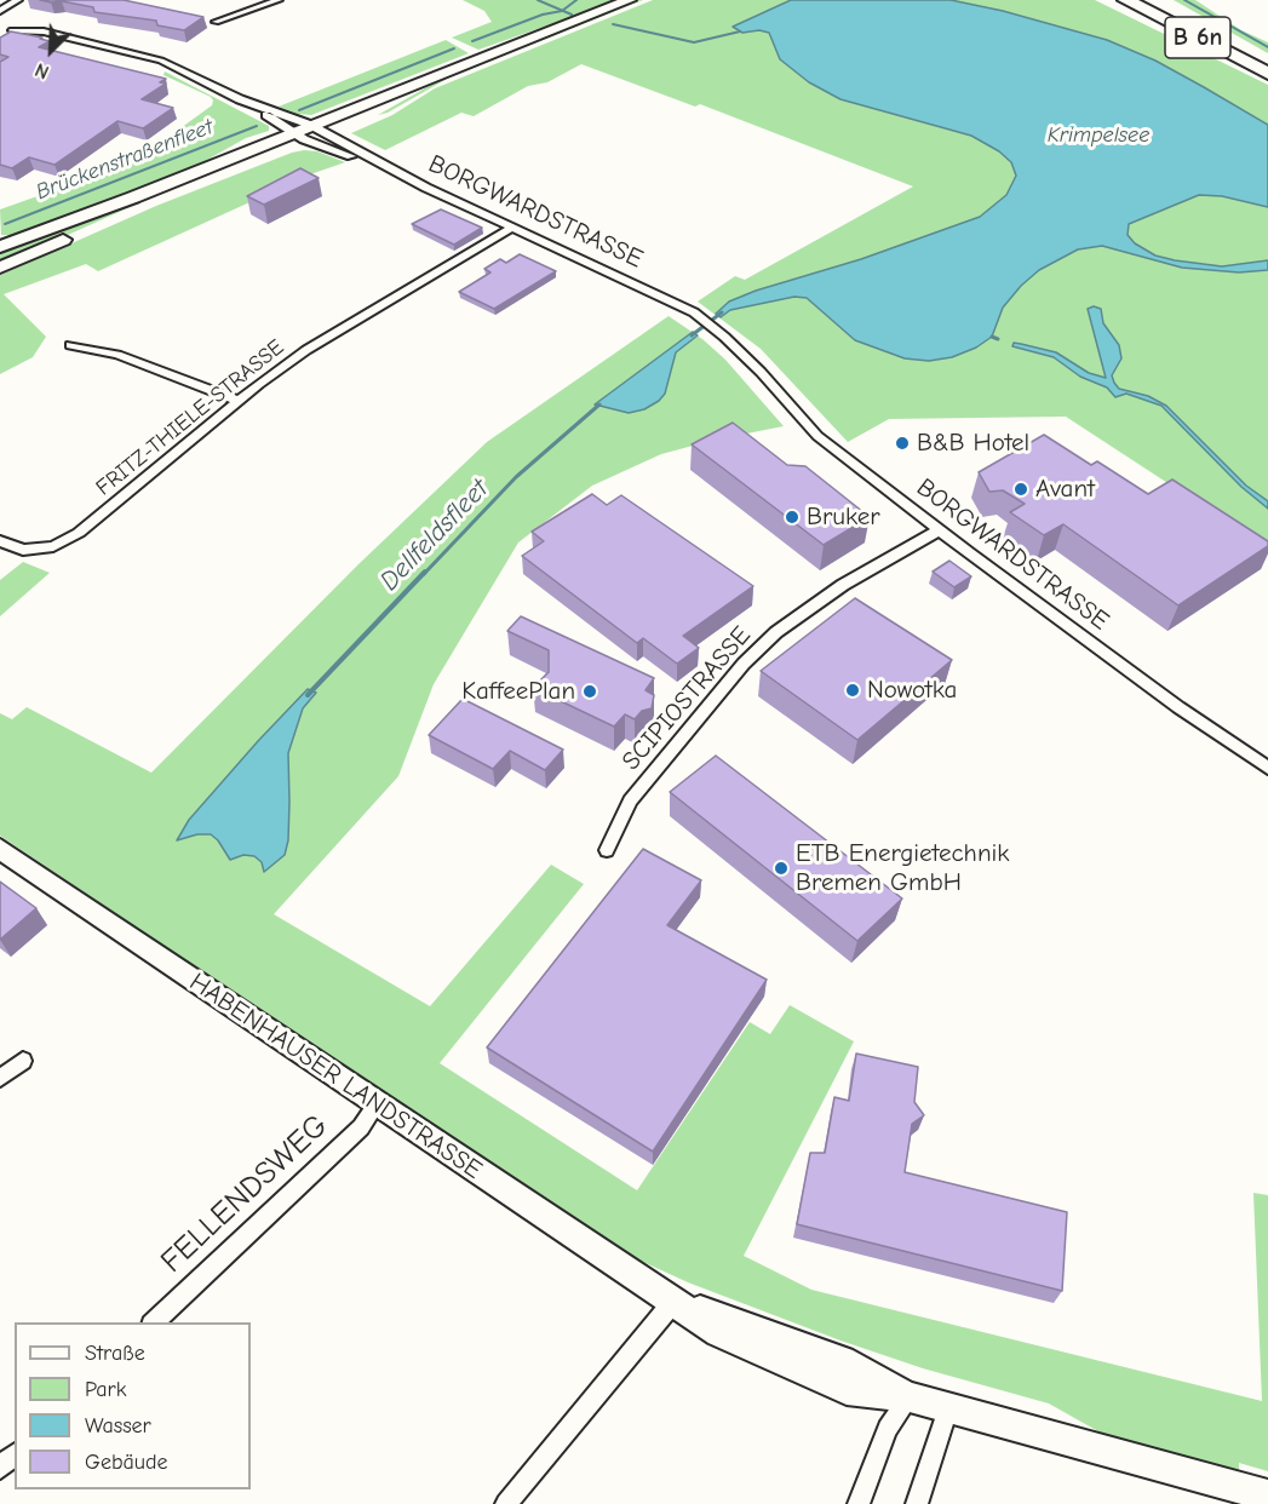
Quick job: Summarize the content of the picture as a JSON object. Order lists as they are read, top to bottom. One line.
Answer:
{"streets":{"highway":["B 6n"],"street":["BORGWARDSTRASSE","FRITZ-THIELE-STRASSE","SCIPIOSTRASSE","HABENHAUSER LANDSTRASSE","FELLENDSWEG"]},"crossings":[["BORGWARDSTRASSE","FRITZ-THIELE-STRASSE"],["BORGWARDSTRASSE","SCIPIOSTRASSE"],["HABENHAUSER LANDSTRASSE","FELLENDSWEG"]],"water":["Krimpelsee","Brückenstraßenfleet","Dellfeldsfleet"],"places":["B&B Hotel","Avant","Bruker","Nowotka","KaffeePlan","ETB Energietechnik Bremen GmbH"],"legend":["Straße","Park","Wasser","Gebäude"],"north":"bottom left"}
